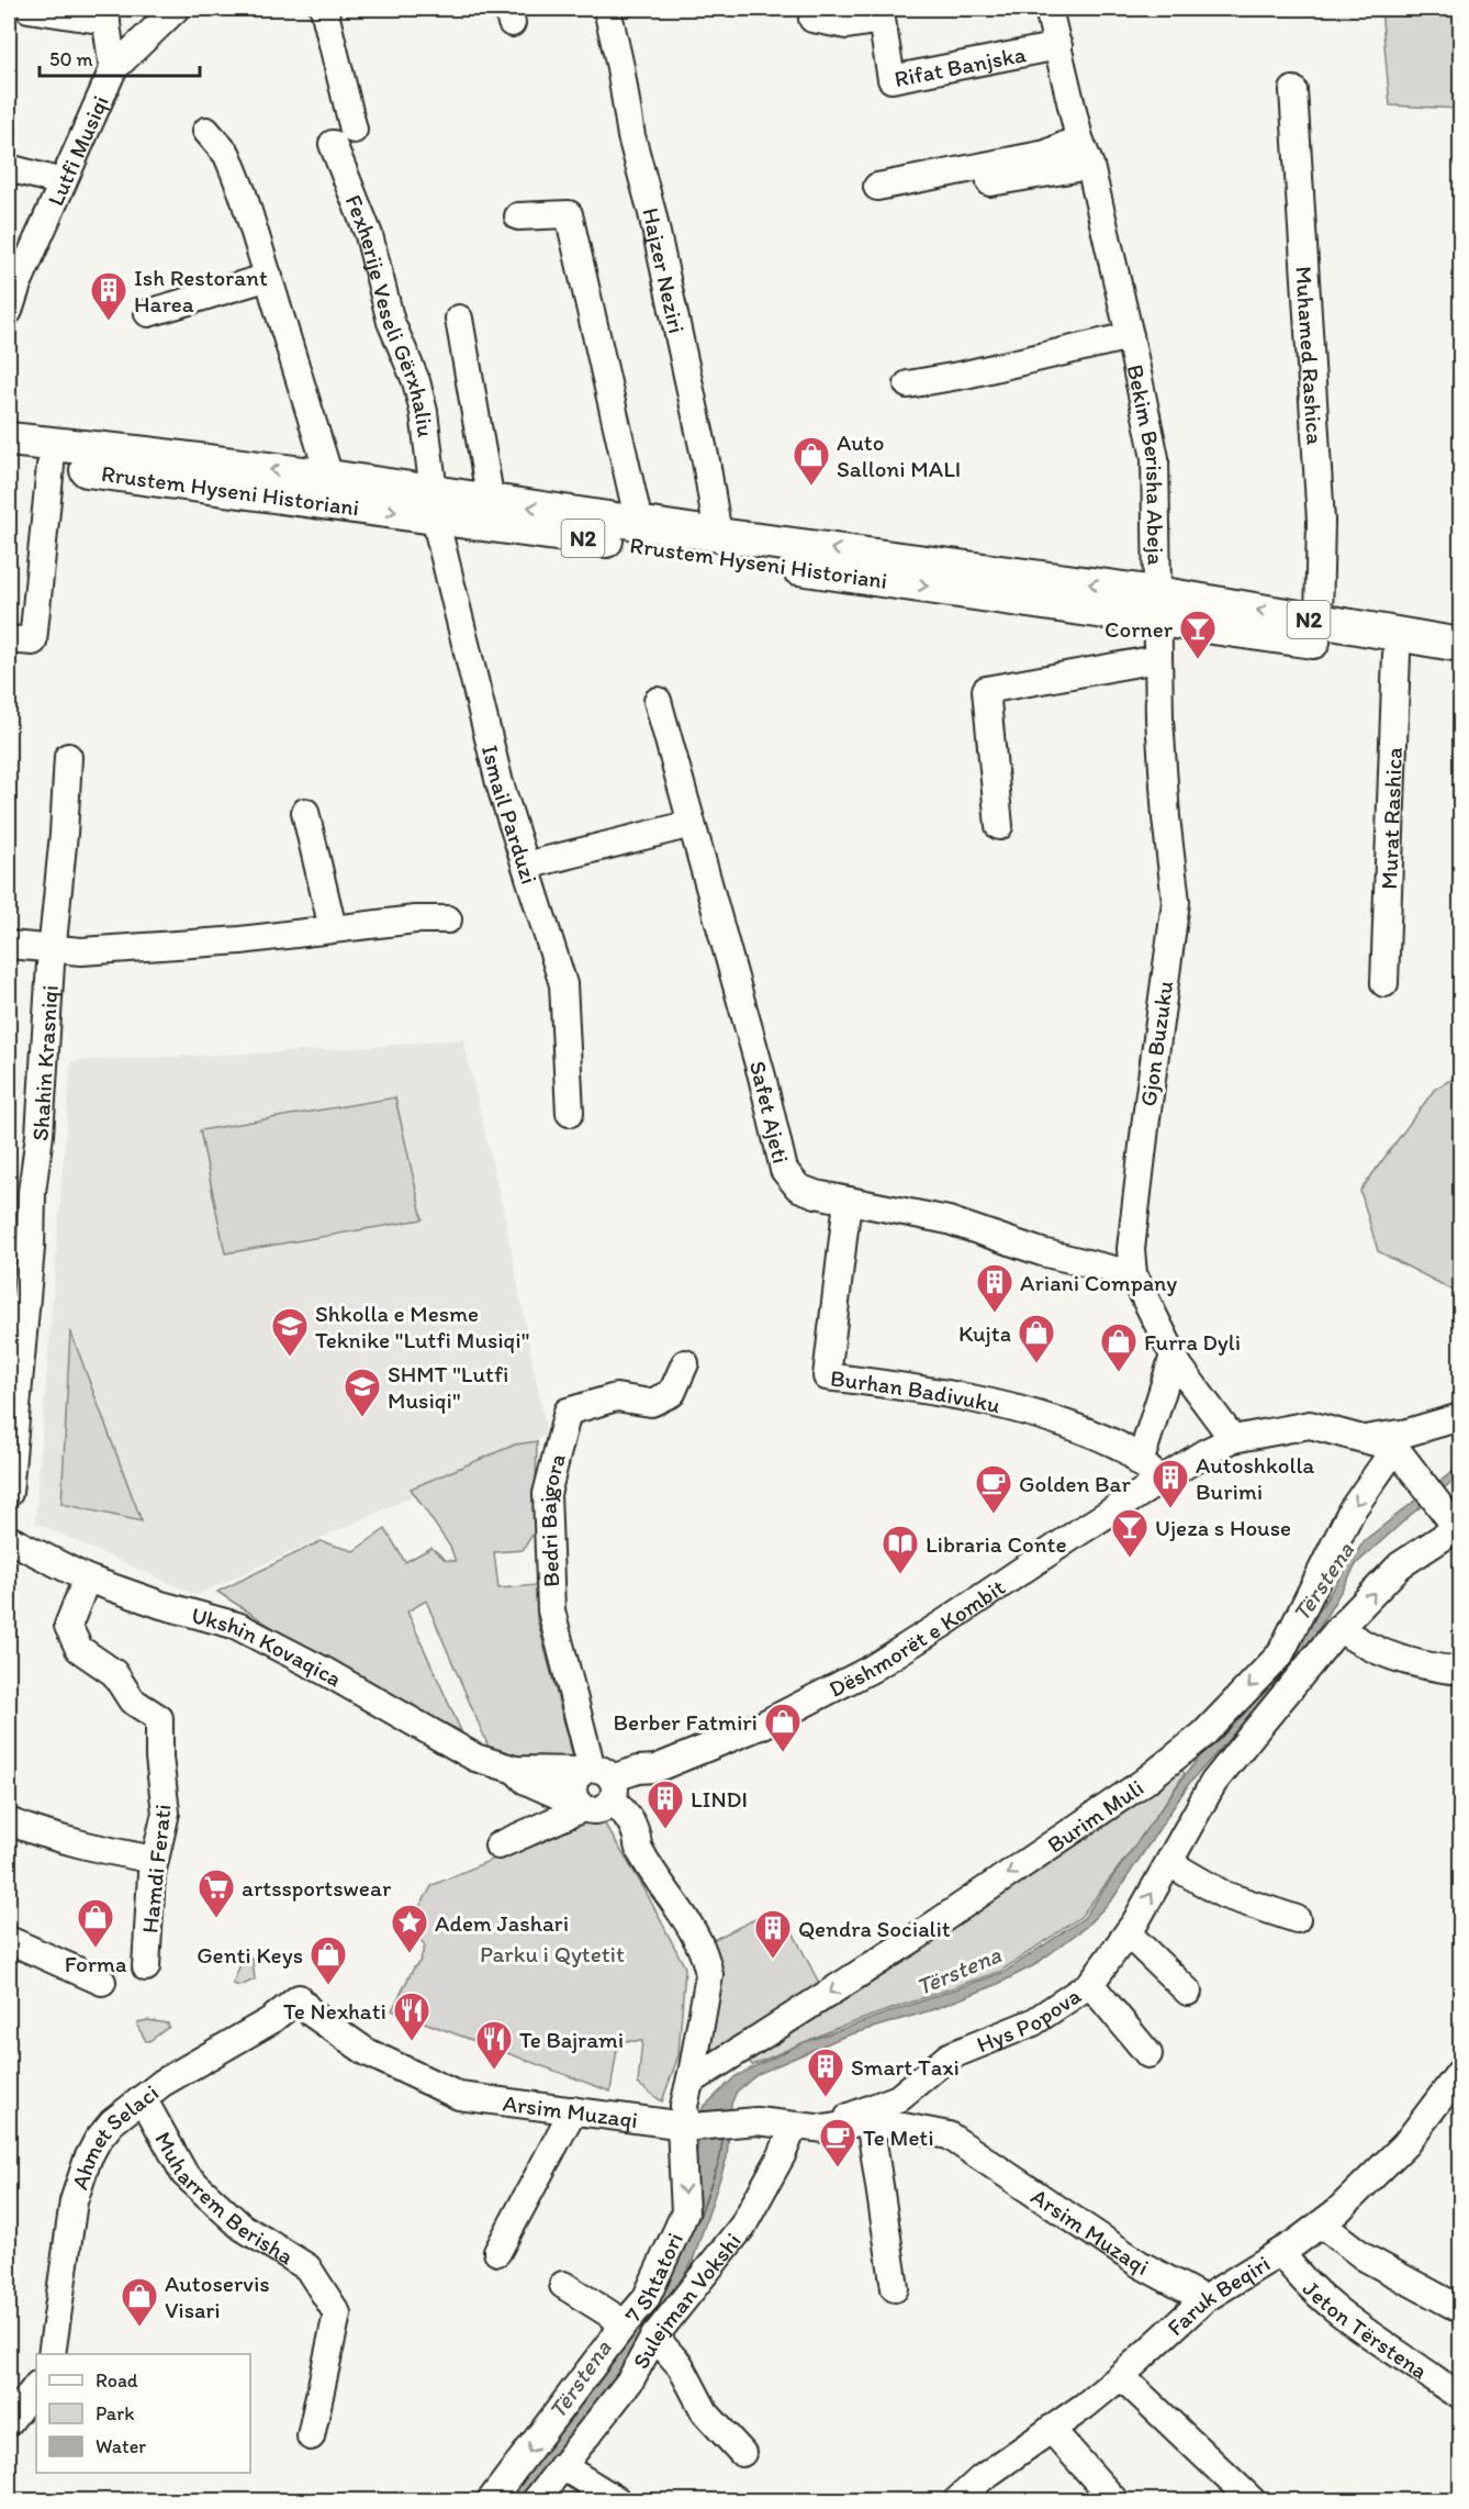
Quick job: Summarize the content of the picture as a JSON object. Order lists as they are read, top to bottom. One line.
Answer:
{"streets":{"main road":["Rrustem Hyseni Historiani","N2"],"street":["Rifat Banjska","Lutfi Musiqi","Hajzer Neziri","Fexherije Veseli Gërxhaliu","Muhamed Rashica","Bekim Berisha Abeja","Ismail Parduzi","Murat Rashica","Gjon Buzuku","Shahin Krasniqi","Safet Ajeti","Burhan Badivuku","Bedri Bajgora","Dëshmorët e Kombit","Ukshin Kovaqica","Burim Muli","Hamdi Ferati","Hys Popova","Arsim Muzaqi","Ahmet Selaci","Muharrem Berisha","7 Shtatori","Faruk Beqiri","Sulejman Vokshi","Jeton Tërstena"]},"crossings":[["Rifat Banjska","Bekim Berisha Abeja"],["Hajzer Neziri","Rrustem Hyseni Historiani"],["Fexherije Veseli Gërxhaliu","Rrustem Hyseni Historiani"],["Fexherije Veseli Gërxhaliu","Ismail Parduzi"],["Muhamed Rashica","N2"],["Bekim Berisha Abeja","Rrustem Hyseni Historiani"],["Bekim Berisha Abeja","N2"],["Bekim Berisha Abeja","Gjon Buzuku"],["Rrustem Hyseni Historiani","N2"],["Rrustem Hyseni Historiani","Ismail Parduzi"],["Rrustem Hyseni Historiani","Gjon Buzuku"],["N2","Murat Rashica"],["N2","Gjon Buzuku"],["Gjon Buzuku","Safet Ajeti"],["Gjon Buzuku","Dëshmorët e Kombit"],["Safet Ajeti","Burhan Badivuku"],["Burhan Badivuku","Dëshmorët e Kombit"],["Bedri Bajgora","Dëshmorët e Kombit"],["Bedri Bajgora","Ukshin Kovaqica"],["Bedri Bajgora","7 Shtatori"],["Dëshmorët e Kombit","Ukshin Kovaqica"],["Dëshmorët e Kombit","7 Shtatori"],["Ukshin Kovaqica","Hamdi Ferati"],["Ukshin Kovaqica","7 Shtatori"],["Burim Muli","7 Shtatori"],["Hys Popova","Arsim Muzaqi"],["Arsim Muzaqi","Ahmet Selaci"],["Arsim Muzaqi","7 Shtatori"],["Arsim Muzaqi","Faruk Beqiri"],["Arsim Muzaqi","Sulejman Vokshi"],["Ahmet Selaci","Muharrem Berisha"],["Faruk Beqiri","Jeton Tërstena"]],"one_way":["Burim Muli"],"water":["Tërstena"],"parks":["Parku i Qytetit"],"places":{"building":["Ish Restorant Harea","Ariani Company","Autoshkolla Burimi","LINDI","Qendra Socialit","Smart Taxi"],"shop":["Auto Salloni MALI","Kujta","Furra Dyli","Berber Fatmiri","Forma","Genti Keys","Autoservis Visari"],"bar":["Corner","Ujeza s House"],"school or university":["Shkolla e Mesme Teknike \"Lutfi Musiqi\"","SHMT \"Lutfi Musiqi\""],"cafe":["Golden Bar","Te Meti"],"library":["Libraria Conte"],"supermarket":["artssportswear"],"place":["Adem Jashari"],"restaurant":["Te Nexhati","Te Bajrami"]},"legend":["Road","Park","Water"],"scale_bar":"50 m"}
